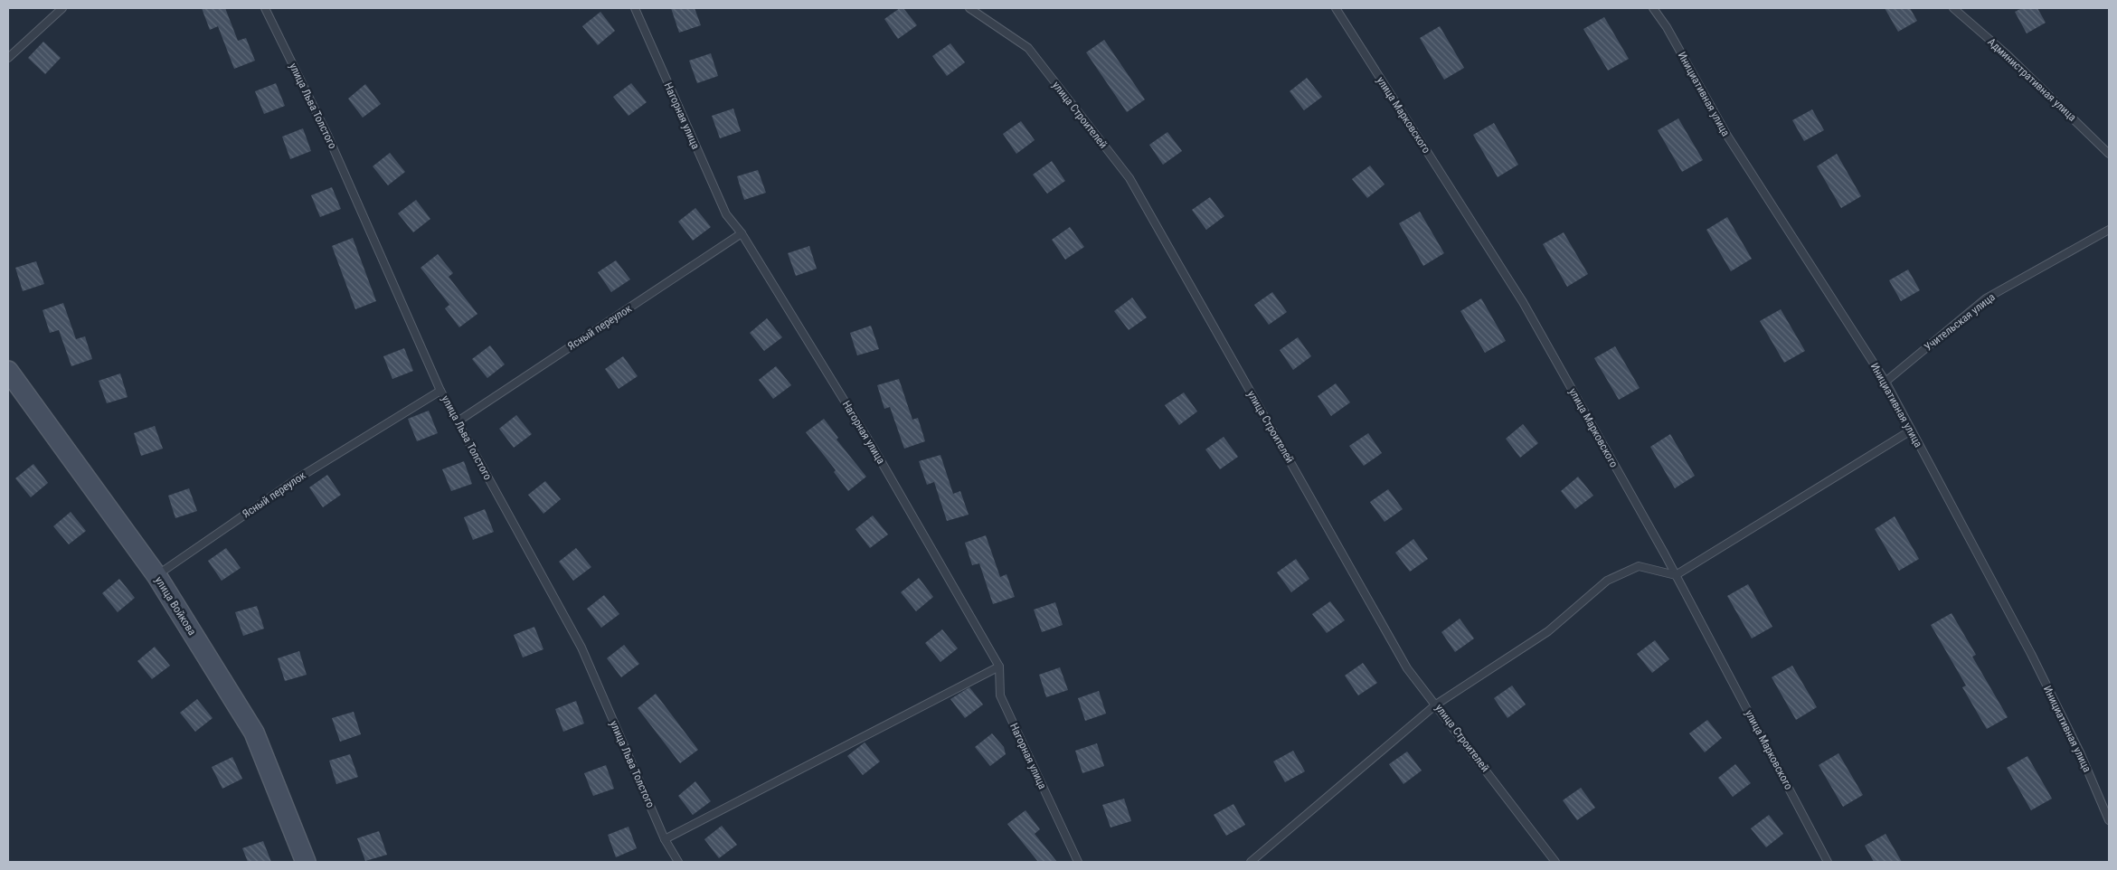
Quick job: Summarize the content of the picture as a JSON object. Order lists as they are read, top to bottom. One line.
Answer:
{"streets":{"street":["улица Войкова"],"lane":["Административная улица","Инициативная улица","улица Льва Толстого","улица Строителей","улица Марковского","Нагорная улица","Учительская улица","Ясный переулок"]},"crossings":[["Инициативная улица","Учительская улица"],["улица Льва Толстого","Ясный переулок"],["Нагорная улица","Ясный переулок"],["Ясный переулок","улица Войкова"]]}
